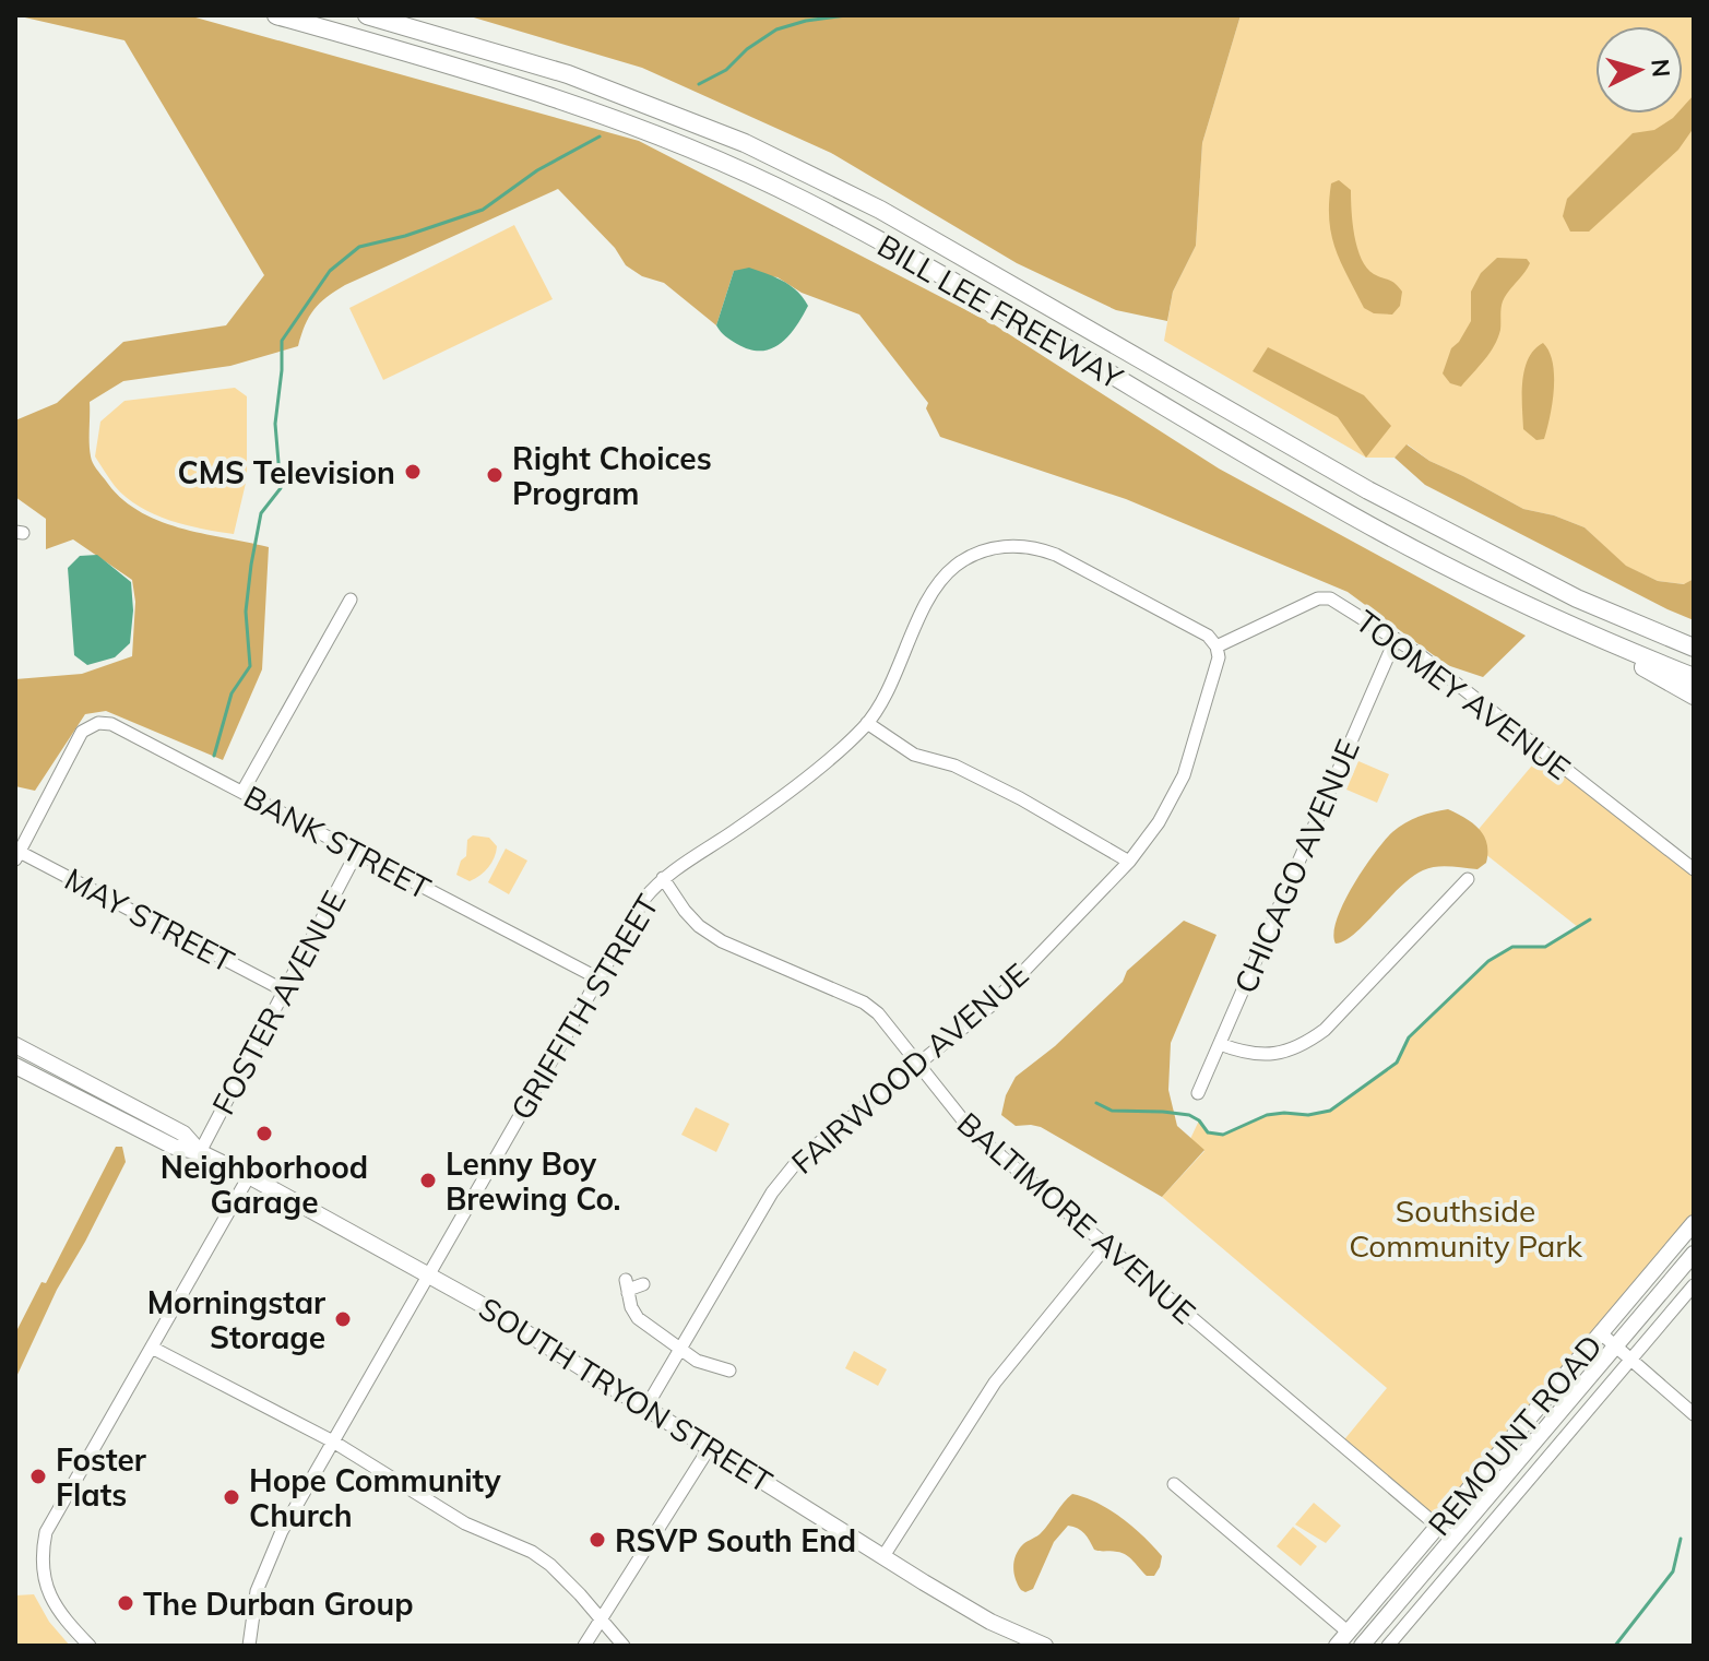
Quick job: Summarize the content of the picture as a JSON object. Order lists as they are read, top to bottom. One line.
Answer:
{"streets":{"highway":["BILL LEE FREEWAY"],"main road":["SOUTH TRYON STREET","REMOUNT ROAD"],"street":["TOOMEY AVENUE","BANK STREET","CHICAGO AVENUE","MAY STREET","FOSTER AVENUE","GRIFFITH STREET","FAIRWOOD AVENUE","BALTIMORE AVENUE"]},"crossings":[["TOOMEY AVENUE","CHICAGO AVENUE"],["TOOMEY AVENUE","GRIFFITH STREET"],["TOOMEY AVENUE","FAIRWOOD AVENUE"],["BANK STREET","MAY STREET"],["BANK STREET","FOSTER AVENUE"],["BANK STREET","GRIFFITH STREET"],["MAY STREET","FOSTER AVENUE"],["FOSTER AVENUE","SOUTH TRYON STREET"],["GRIFFITH STREET","FAIRWOOD AVENUE"],["GRIFFITH STREET","BALTIMORE AVENUE"],["GRIFFITH STREET","SOUTH TRYON STREET"],["FAIRWOOD AVENUE","BALTIMORE AVENUE"],["FAIRWOOD AVENUE","SOUTH TRYON STREET"],["BALTIMORE AVENUE","REMOUNT ROAD"]],"parks":["Southside Community Park"],"places":["CMS Television","Right Choices Program","Neighborhood Garage","Lenny Boy Brewing Co.","Morningstar Storage","Foster Flats","Hope Community Church","RSVP South End","The Durban Group"],"north":"right"}
